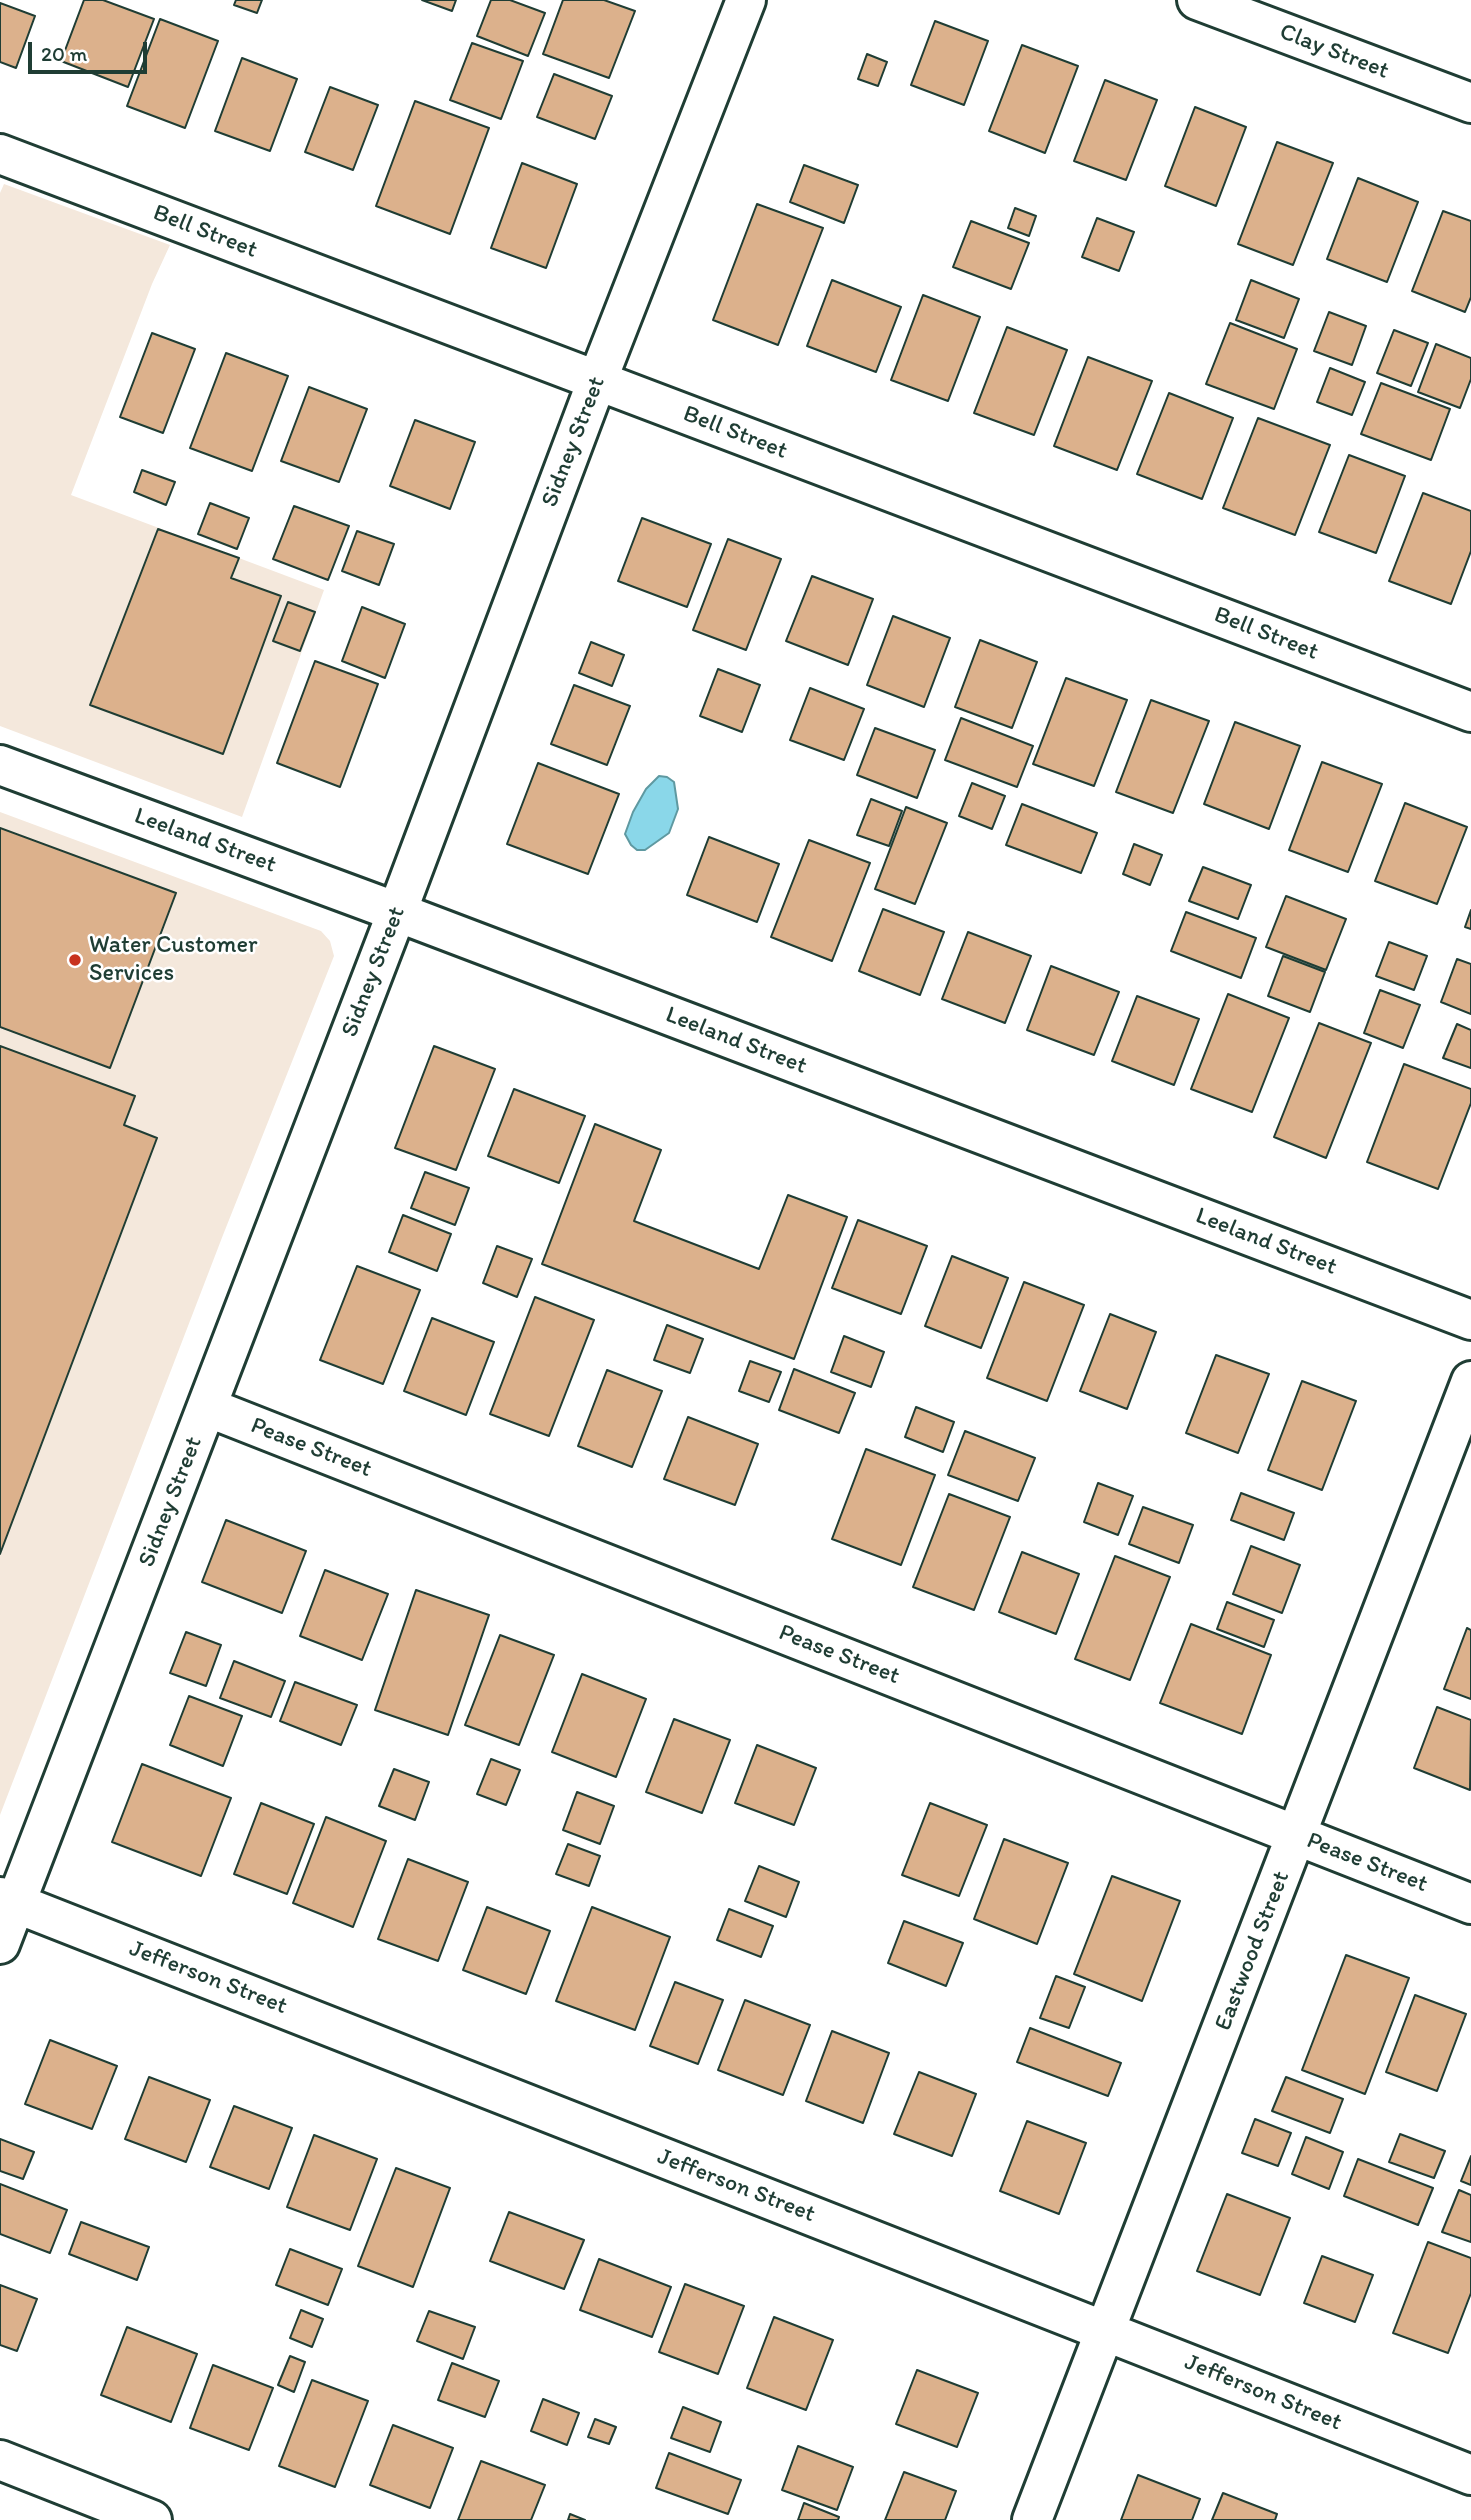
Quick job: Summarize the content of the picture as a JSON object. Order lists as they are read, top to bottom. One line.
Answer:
{"streets":{"street":["Clay Street","Bell Street","Sidney Street","Leeland Street","Pease Street","Eastwood Street","Jefferson Street"]},"crossings":[["Bell Street","Sidney Street"],["Sidney Street","Leeland Street"],["Sidney Street","Pease Street"],["Sidney Street","Jefferson Street"],["Pease Street","Eastwood Street"],["Eastwood Street","Jefferson Street"]],"places":["Water Customer Services"],"scale_bar":"20 m"}
